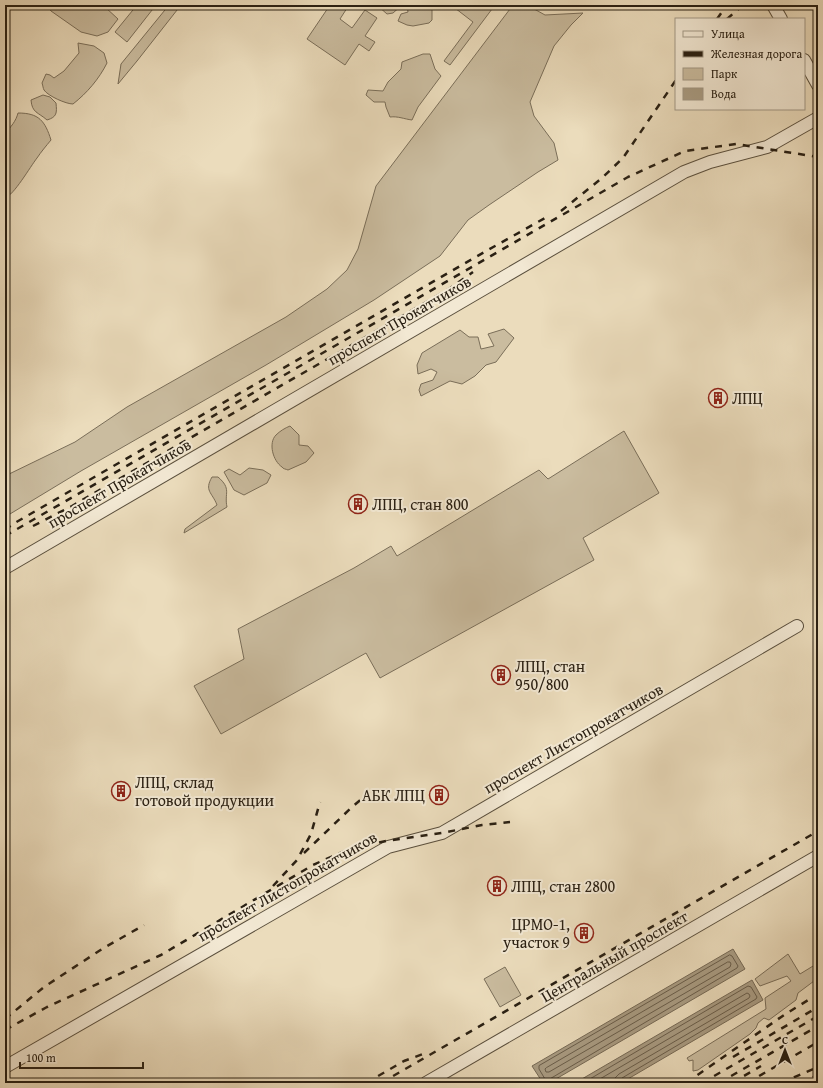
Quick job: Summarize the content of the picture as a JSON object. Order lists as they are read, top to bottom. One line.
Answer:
{"streets":{"street":["проспект Прокатчиков","проспект Листопрокатчиков","Центральный проспект"]},"places":{"building":["ЛПЦ","ЛПЦ, стан 800","ЛПЦ, стан 950/800","ЛПЦ, склад готовой продукции","АБК ЛПЦ","ЛПЦ, стан 2800","ЦРМО-1, участок 9"]},"legend":["Улица","Железная дорога","Парк","Вода"],"scale_bar":"100 m","north":"top"}
